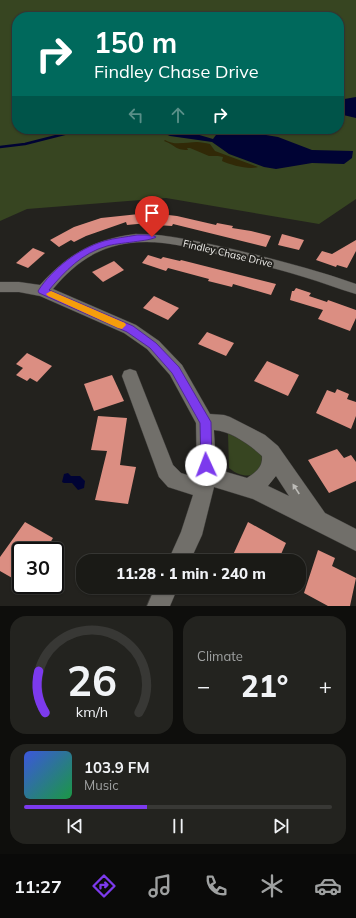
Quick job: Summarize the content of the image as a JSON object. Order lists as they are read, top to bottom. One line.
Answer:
{"streets":{"street":["Findley Chase Drive"]},"page":{"turn":["150 m","Findley Chase Drive"],"limit":"30","trip":"11:28 · 1 min · 240 m","tile":"Climate","heat":["−","21°","+"],"song":["103.9 FM","Music"],"tabs":"11:27","gauge":["26","km/h"]}}
